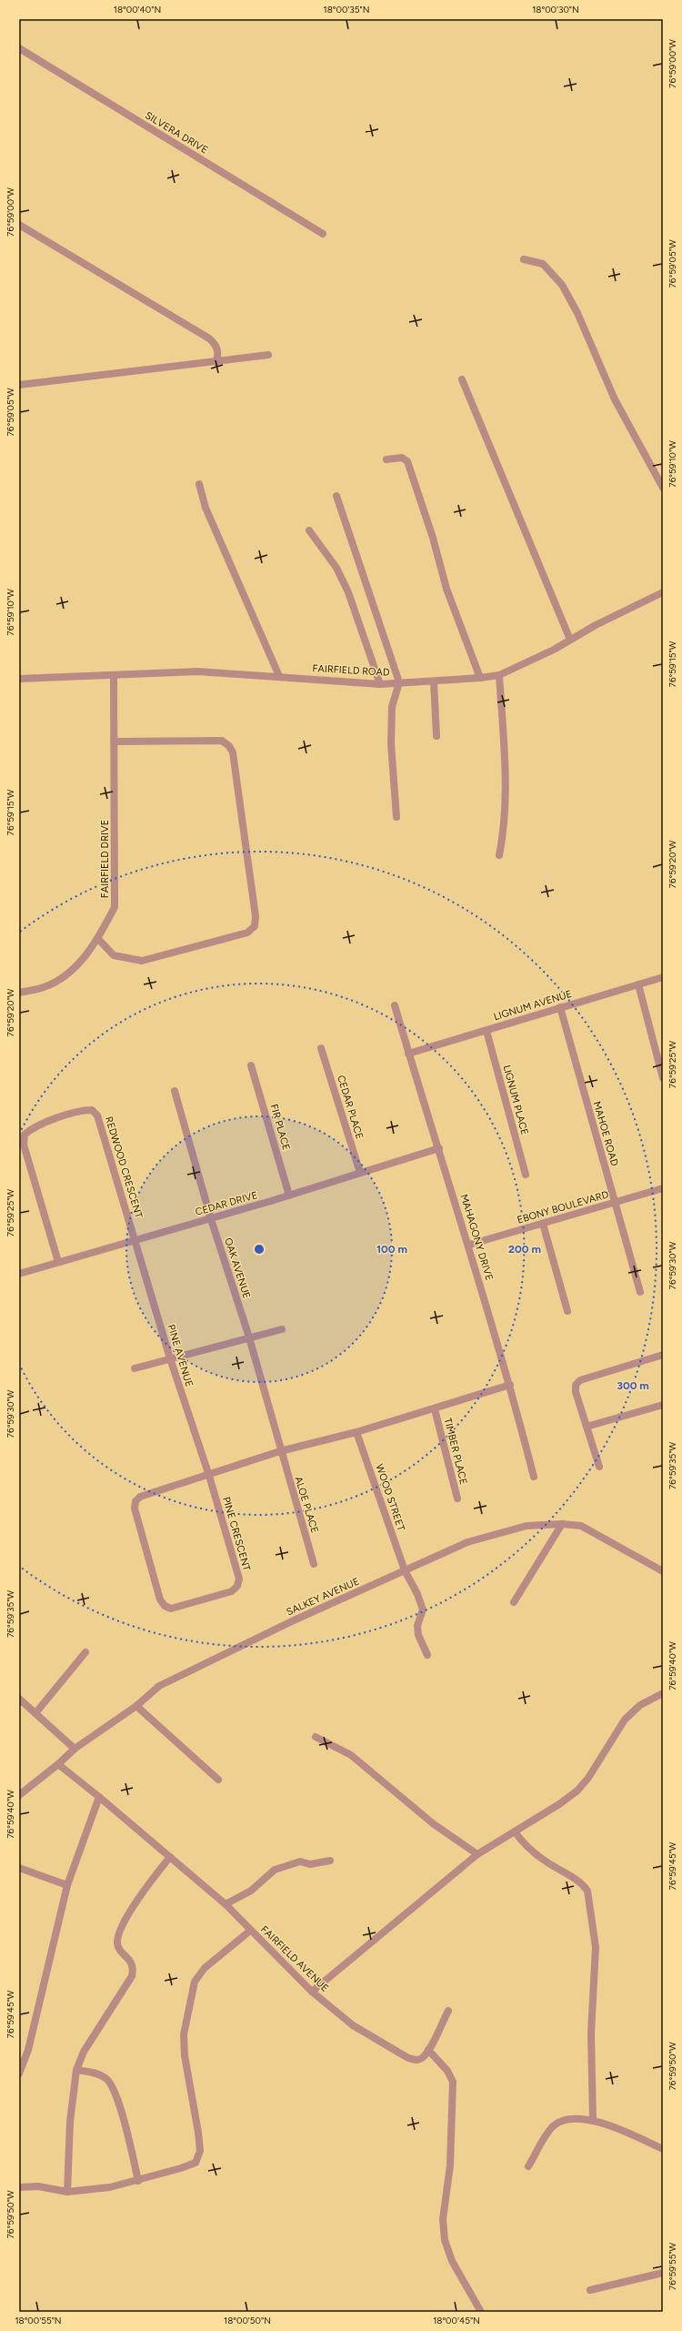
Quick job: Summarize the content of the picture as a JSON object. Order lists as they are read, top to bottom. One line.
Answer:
{"streets":{"street":["SILVERA DRIVE","FAIRFIELD ROAD","FAIRFIELD DRIVE","LIGNUM AVENUE","LIGNUM PLACE","CEDAR PLACE","FIR PLACE","MAHOE ROAD","REDWOOD CRESCENT","CEDAR DRIVE","EBONY BOULEVARD","MAHAGONY DRIVE","OAK AVENUE","PINE AVENUE","TIMBER PLACE","WOOD STREET","ALOE PLACE","PINE CRESCENT","SALKEY AVENUE","FAIRFIELD AVENUE"]},"crossings":[["FAIRFIELD ROAD","FAIRFIELD DRIVE"],["LIGNUM AVENUE","LIGNUM PLACE"],["LIGNUM AVENUE","MAHOE ROAD"],["LIGNUM AVENUE","MAHAGONY DRIVE"],["CEDAR PLACE","CEDAR DRIVE"],["FIR PLACE","CEDAR DRIVE"],["MAHOE ROAD","EBONY BOULEVARD"],["REDWOOD CRESCENT","CEDAR DRIVE"],["REDWOOD CRESCENT","PINE AVENUE"],["CEDAR DRIVE","MAHAGONY DRIVE"],["CEDAR DRIVE","OAK AVENUE"],["CEDAR DRIVE","PINE AVENUE"],["EBONY BOULEVARD","MAHAGONY DRIVE"],["OAK AVENUE","ALOE PLACE"],["PINE AVENUE","PINE CRESCENT"],["WOOD STREET","SALKEY AVENUE"],["SALKEY AVENUE","FAIRFIELD AVENUE"]],"coordinates":["18°00'40\"N","18°00'35\"N","18°00'30\"N","76°59'00\"W","76°59'05\"W","76°59'10\"W","76°59'15\"W","76°59'20\"W","76°59'25\"W","76°59'30\"W","76°59'35\"W","76°59'40\"W","76°59'45\"W","76°59'50\"W","76°59'55\"W","18°00'55\"N","18°00'50\"N","18°00'45\"N"],"rings":["100 m","200 m","300 m"]}
